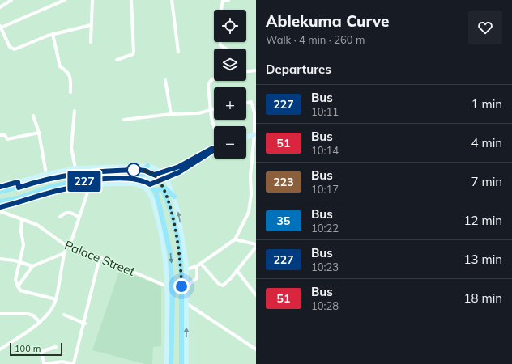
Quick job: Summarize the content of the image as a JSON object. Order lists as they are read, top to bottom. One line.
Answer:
{"streets":{"street":["Palace Street"]},"lines":["bus line 227"],"scale_bar":"100 m","page":{"on_map":"227","heading":[["Ablekuma Curve","Walk · 4 min · 260 m"],"Departures"],"map_buttons":["+","−"],"list":[{"mark":"227","name":"Bus","note":"10:11","value":"1 min"},{"mark":"51","name":"Bus","note":"10:14","value":"4 min"},{"mark":"223","name":"Bus","note":"10:17","value":"7 min"},{"mark":"35","name":"Bus","note":"10:22","value":"12 min"},{"mark":"227","name":"Bus","note":"10:23","value":"13 min"},{"mark":"51","name":"Bus","note":"10:28","value":"18 min"}],"scale":"100 m"}}
